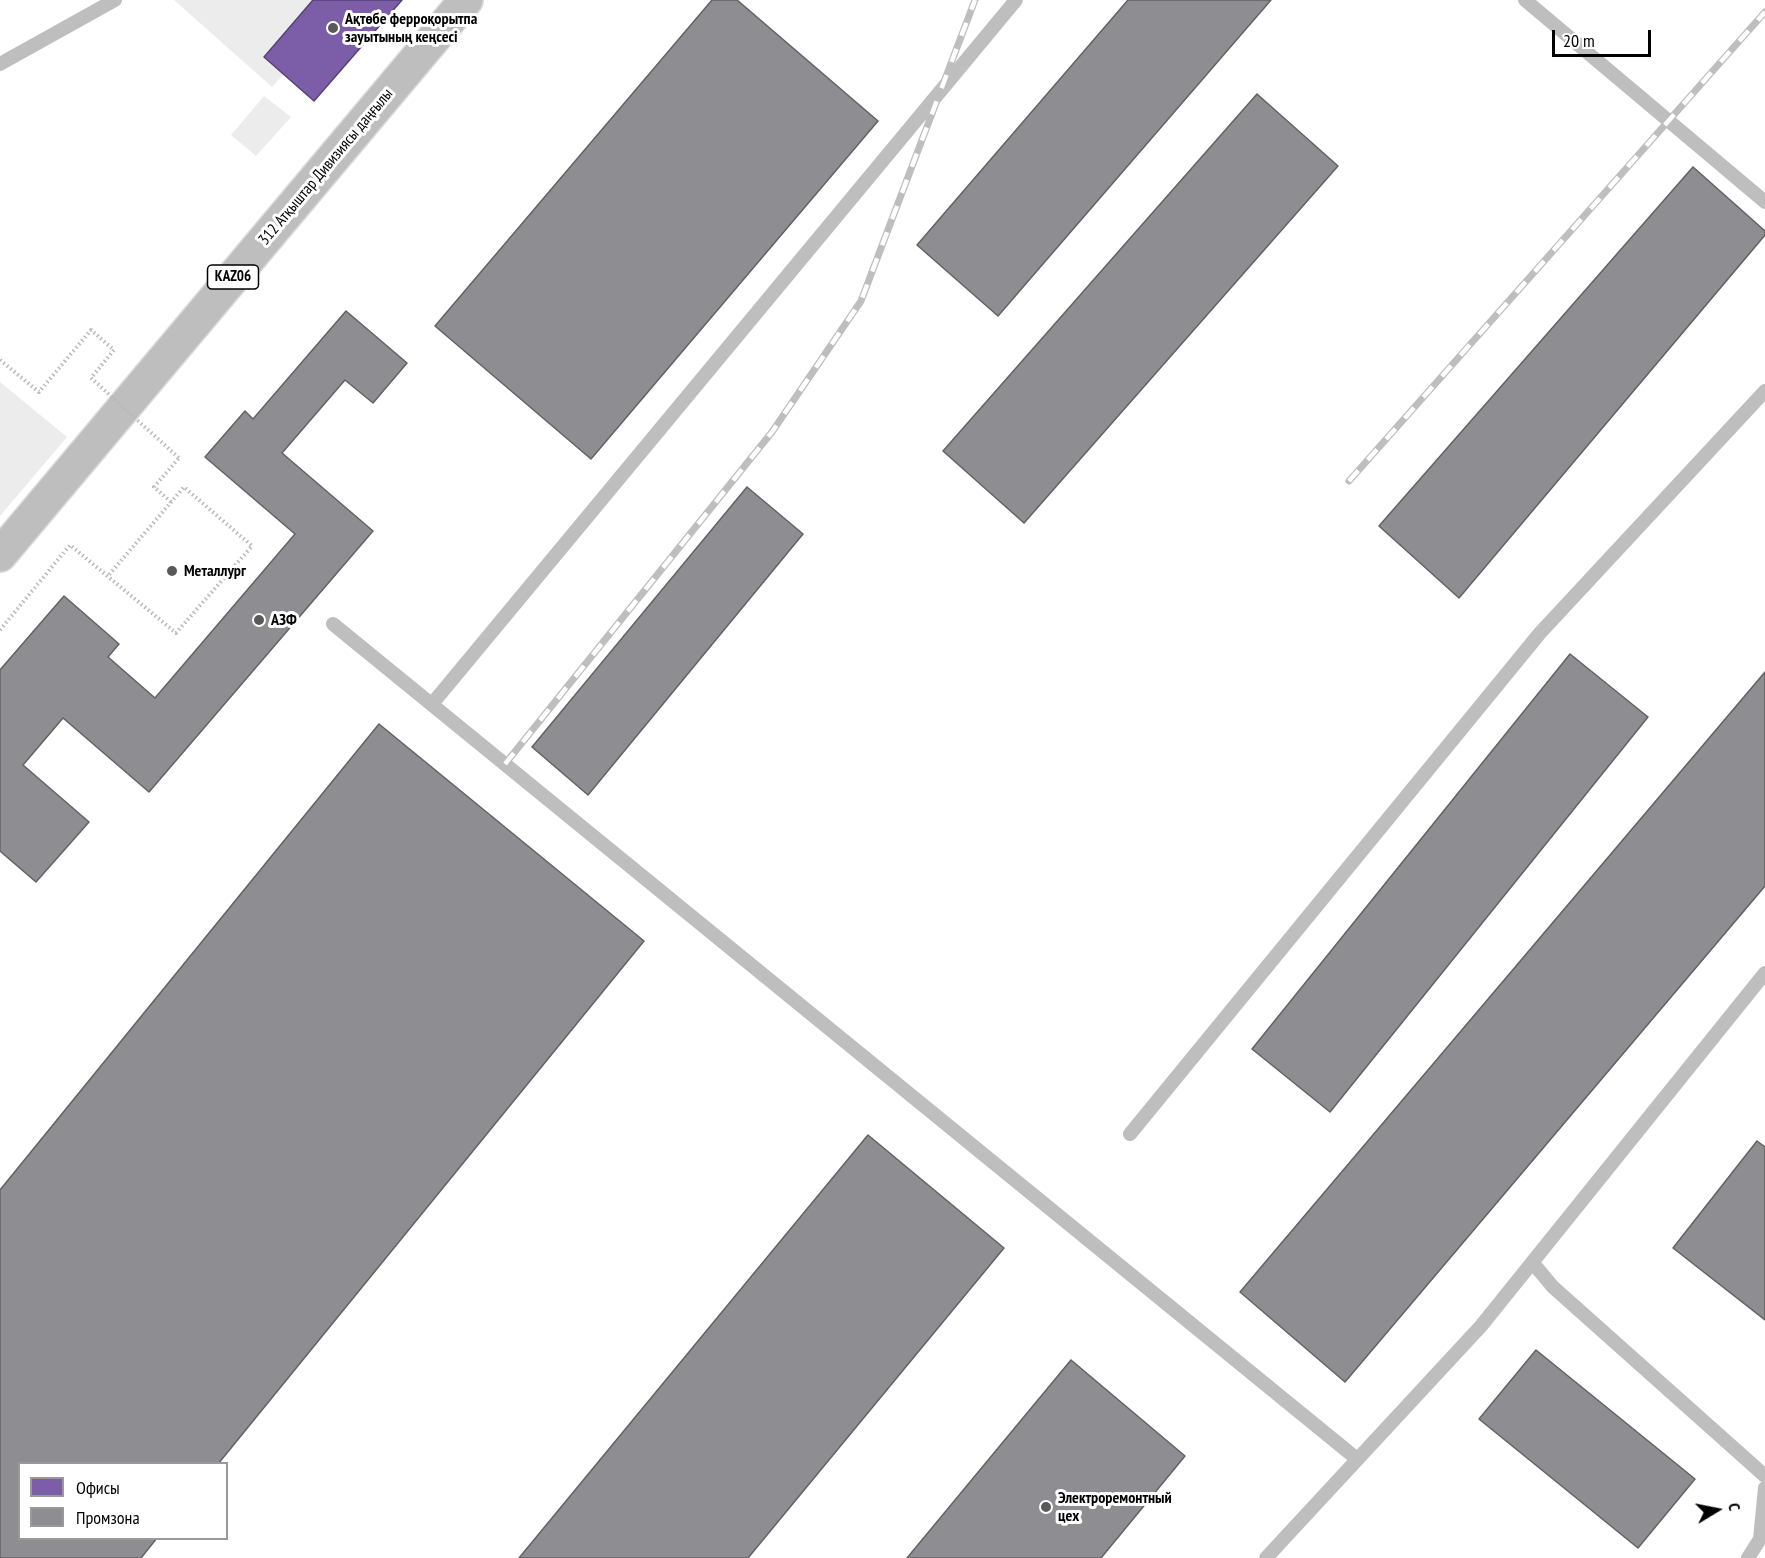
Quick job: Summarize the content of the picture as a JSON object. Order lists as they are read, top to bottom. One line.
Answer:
{"streets":{"highway":["312 Атқыштар Дивизиясы даңғылы","KАZ06"]},"places":["Ақтөбе ферроқорытпа зауытының кеңсесі","Металлург","АЗФ","Электроремонтный цех"],"legend":["Офисы","Промзона"],"scale_bar":"20 m","north":"right"}
